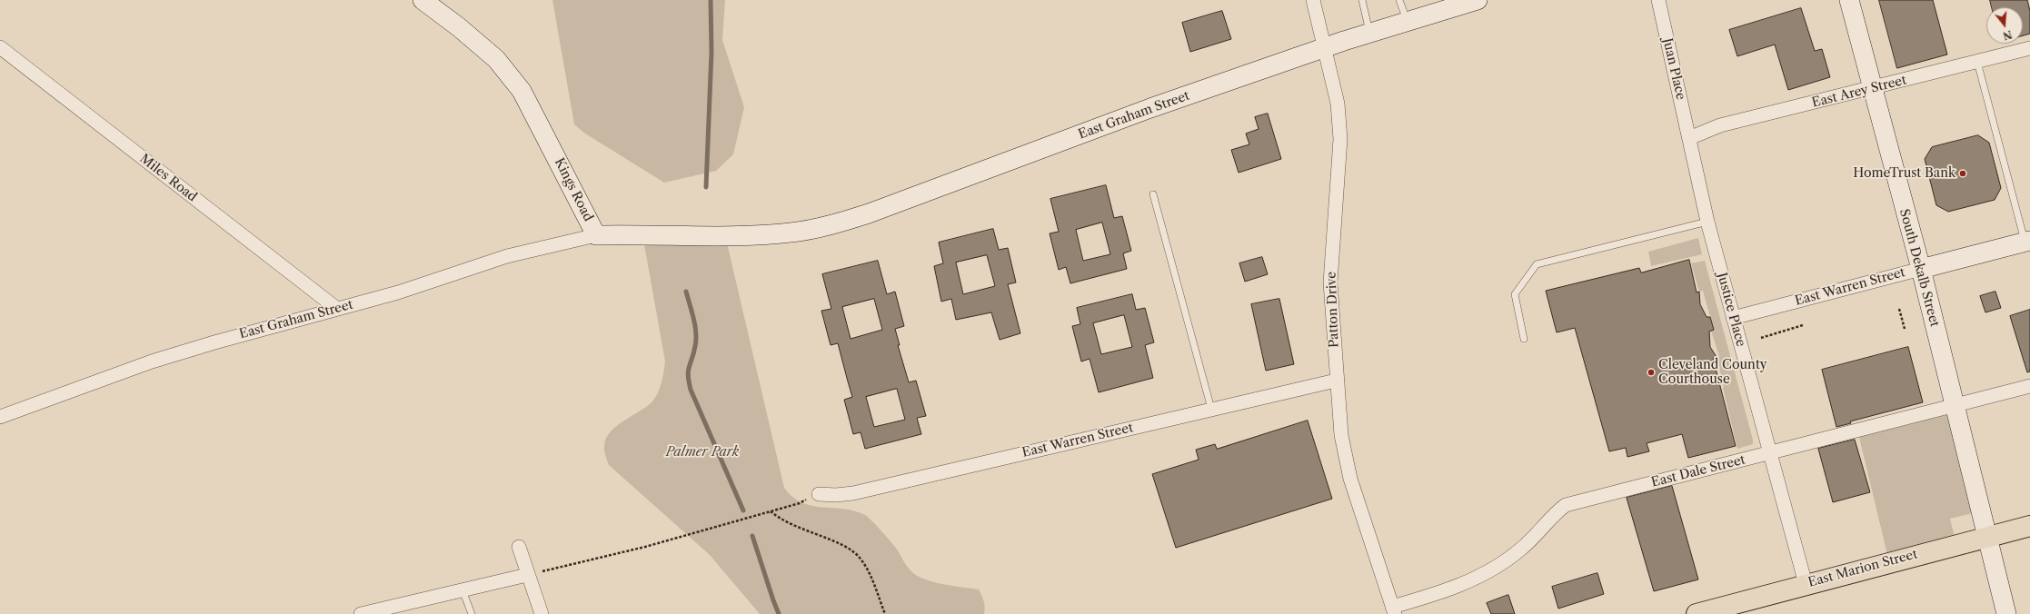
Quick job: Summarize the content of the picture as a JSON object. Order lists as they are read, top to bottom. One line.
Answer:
{"streets":{"main road":["East Marion Street"],"street":["Juan Place","East Arey Street","East Graham Street","Miles Road","Kings Road","South Dekalb Street","East Warren Street","Patton Drive","Justice Place","East Dale Street"]},"crossings":[["Juan Place","East Arey Street"],["Juan Place","Justice Place"],["East Arey Street","South Dekalb Street"],["East Arey Street","Justice Place"],["East Graham Street","Miles Road"],["East Graham Street","Kings Road"],["East Graham Street","Patton Drive"],["South Dekalb Street","East Warren Street"],["South Dekalb Street","East Dale Street"],["South Dekalb Street","East Marion Street"],["East Warren Street","Patton Drive"],["East Warren Street","Justice Place"],["Patton Drive","East Dale Street"],["Justice Place","East Dale Street"],["Justice Place","East Marion Street"]],"parks":["Palmer Park"],"places":["HomeTrust Bank","Cleveland County Courthouse"],"north":"bottom"}
